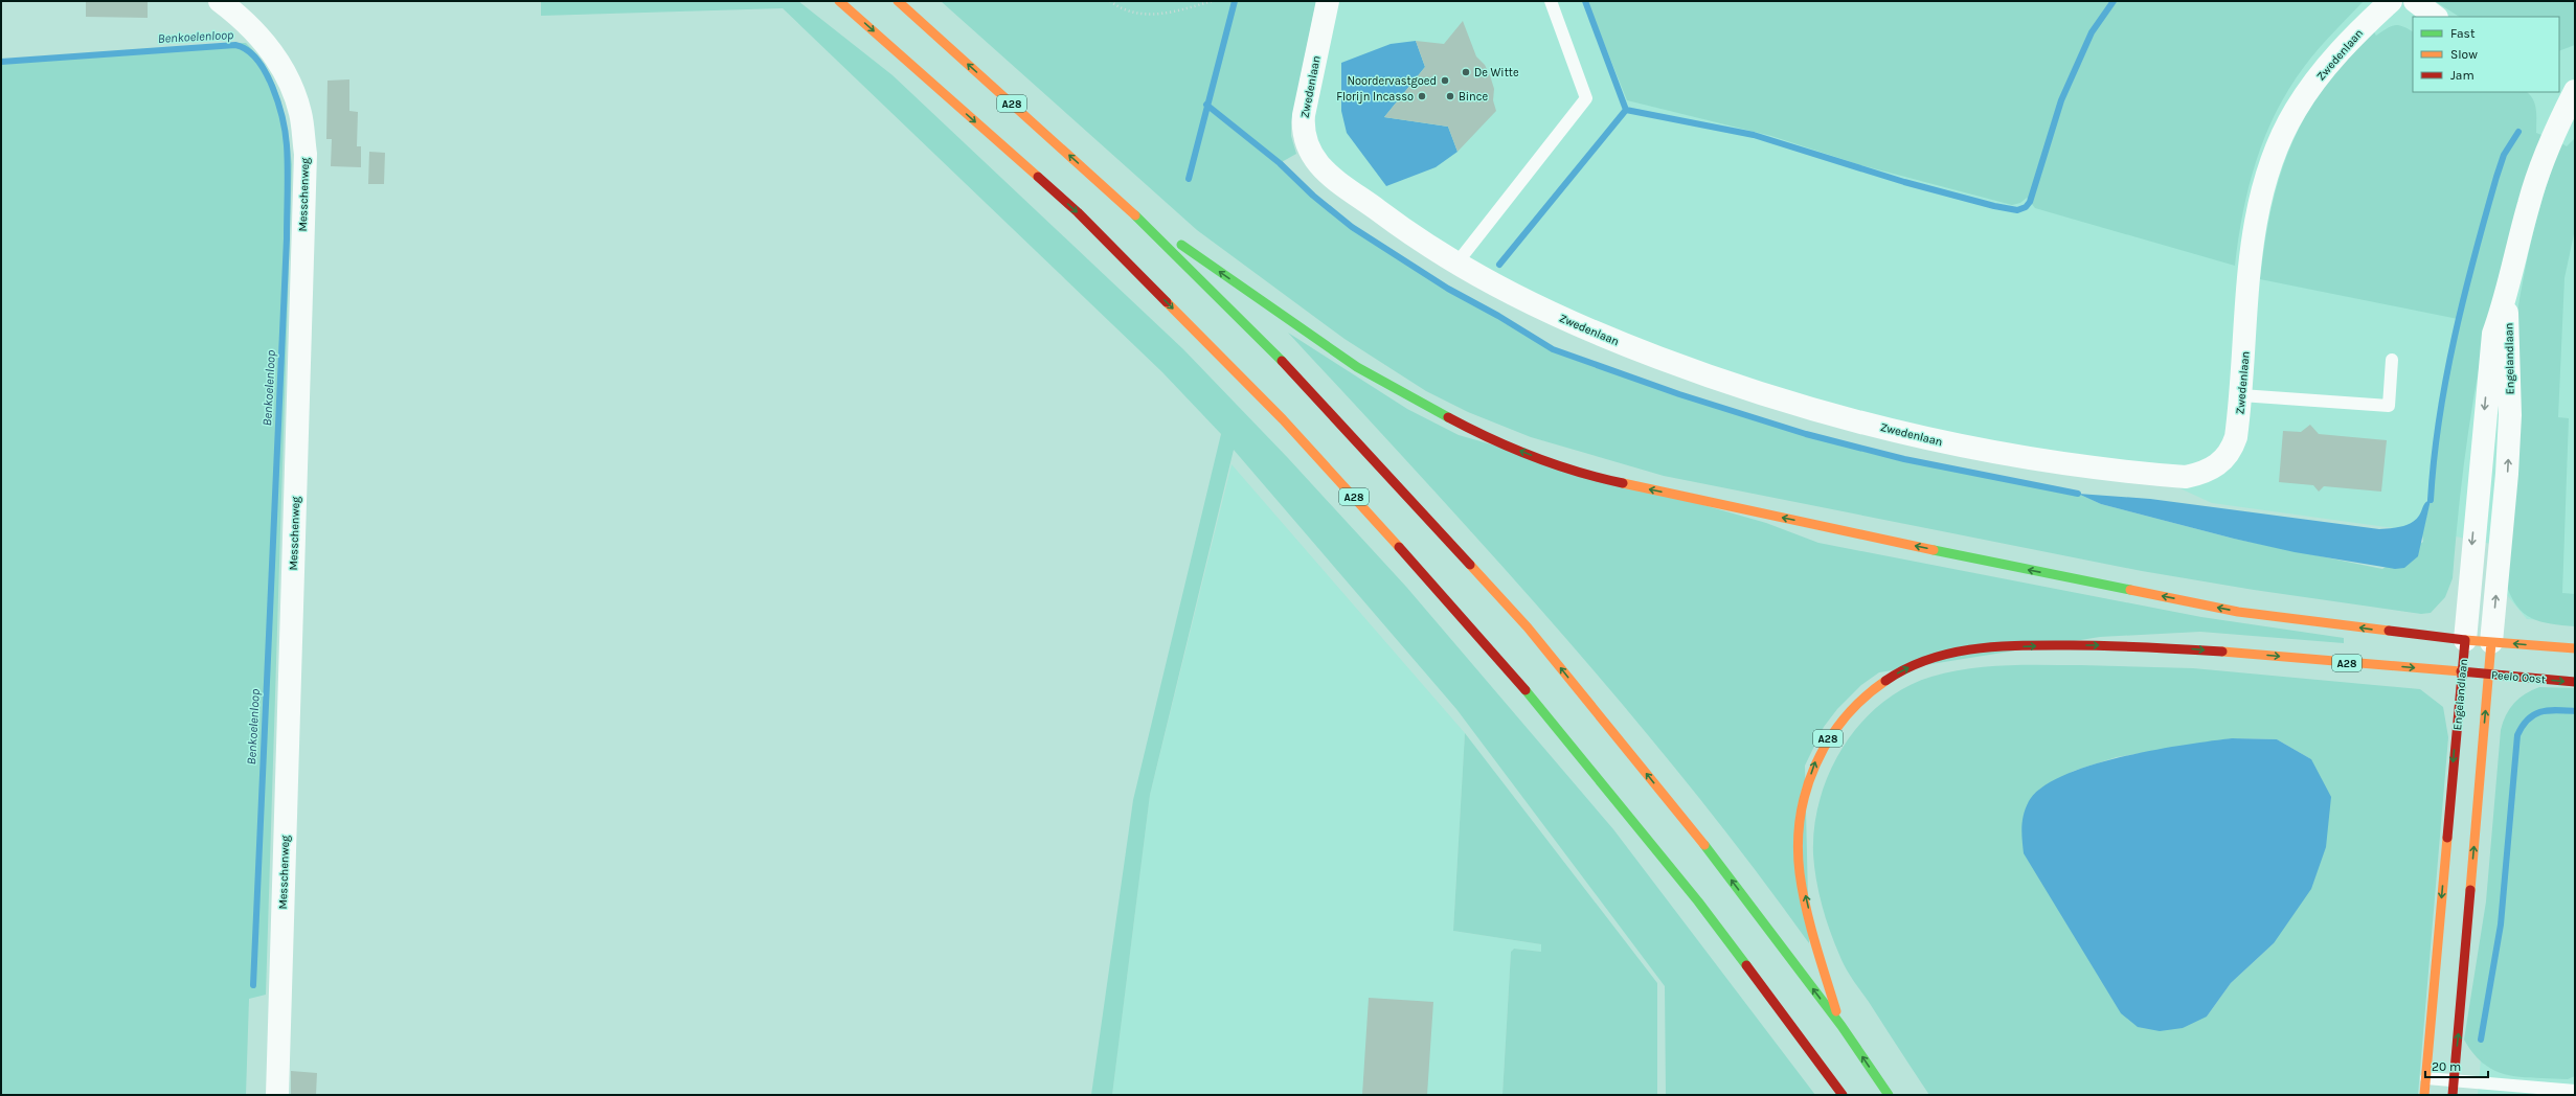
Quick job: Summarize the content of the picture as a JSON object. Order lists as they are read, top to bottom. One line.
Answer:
{"streets":{"main road":["A28","Engelandlaan","Peelo Oost"],"street":["Zwedenlaan","Messchenweg"]},"crossings":[["A28","Engelandlaan"],["A28","Peelo Oost"],["Engelandlaan","Peelo Oost"]],"water":["Benkoelenloop"],"places":["De Witte","Noordervastgoed","Florijn Incasso","Bince"],"legend":["Fast","Slow","Jam"],"scale_bar":"20 m"}
